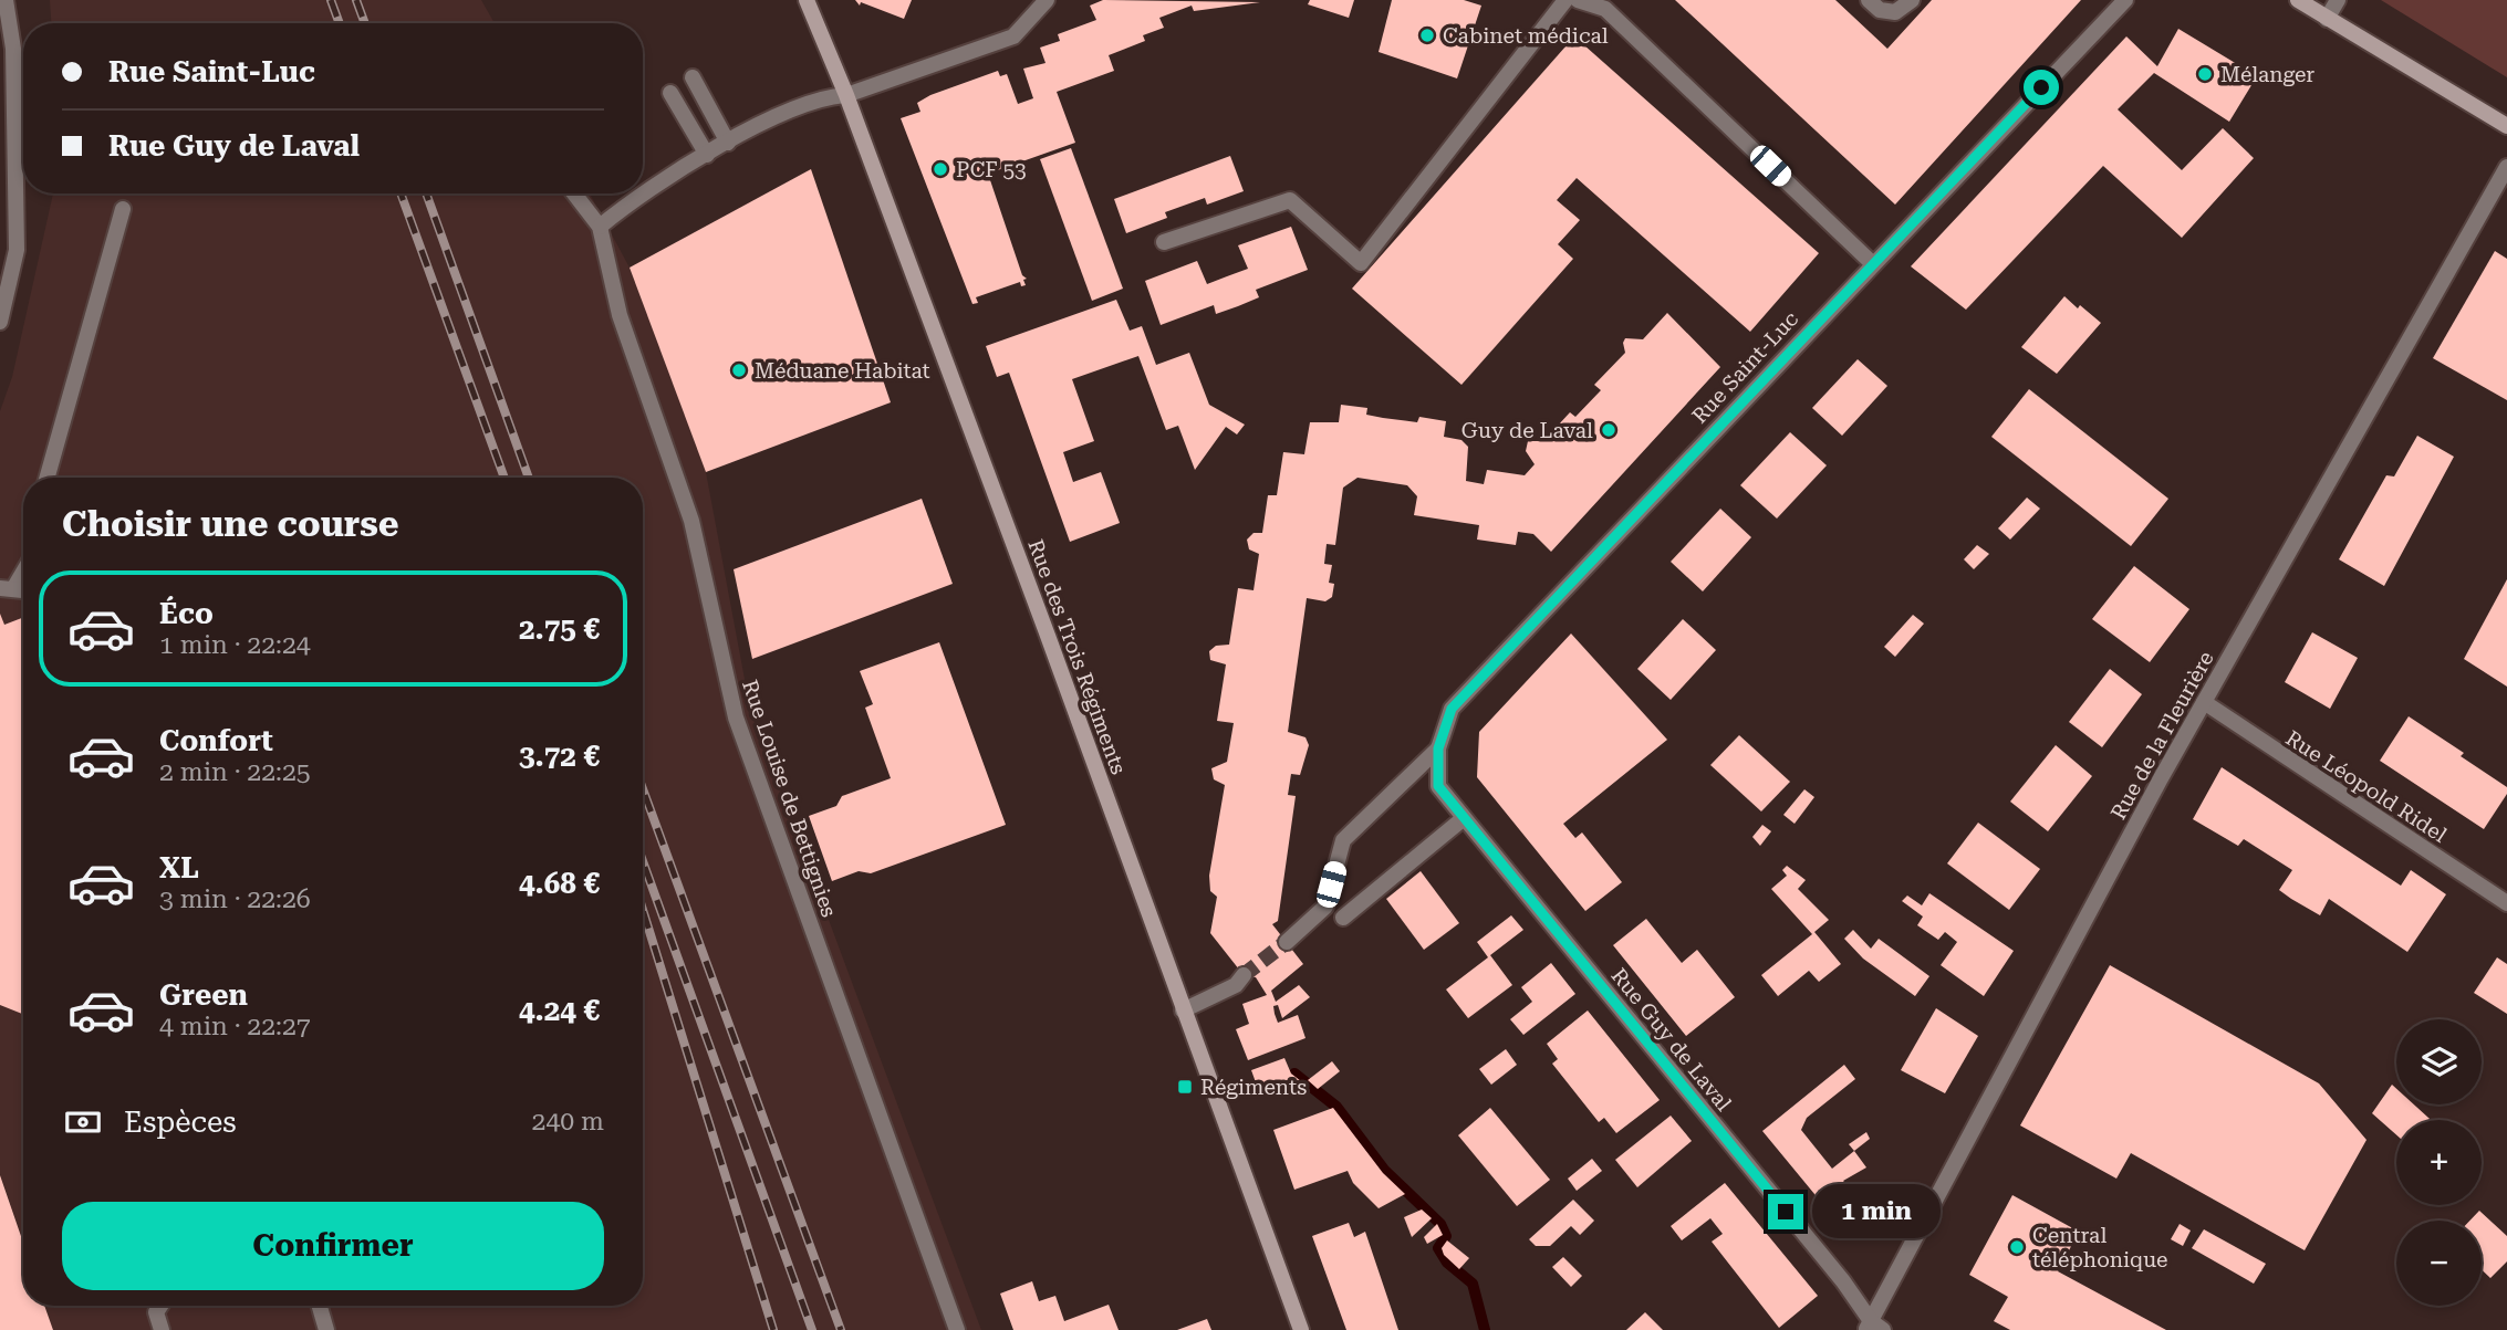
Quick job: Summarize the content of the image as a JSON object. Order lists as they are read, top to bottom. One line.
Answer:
{"streets":{"main road":["Rue des Trois Régiments"],"street":["Rue Saint-Luc","Rue de la Fleurière","Rue Léopold Ridel","Rue Louise de Bettignies","Rue Guy de Laval"]},"crossings":[["Rue Saint-Luc","Rue Guy de Laval"],["Rue de la Fleurière","Rue Léopold Ridel"],["Rue de la Fleurière","Rue Guy de Laval"]],"places":{"other":["Cabinet médical","Mélanger","PCF 53","Méduane Habitat","Guy de Laval","Central téléphonique"],"transit":["Régiments"]},"page":{"banner":["Rue Saint-Luc","Rue Guy de Laval"],"heading":"Choisir une course","list":[{"name":"Éco","note":"1 min · 22:24","value":"2.75 €"},{"name":"Confort","note":"2 min · 22:25","value":"3.72 €"},{"name":"XL","note":"3 min · 22:26","value":"4.68 €"},{"name":"Green","note":"4 min · 22:27","value":"4.24 €"}],"map_buttons":["+","−"],"pay":["Espèces","240 m"],"bubble":"1 min","buttons":"Confirmer"}}
